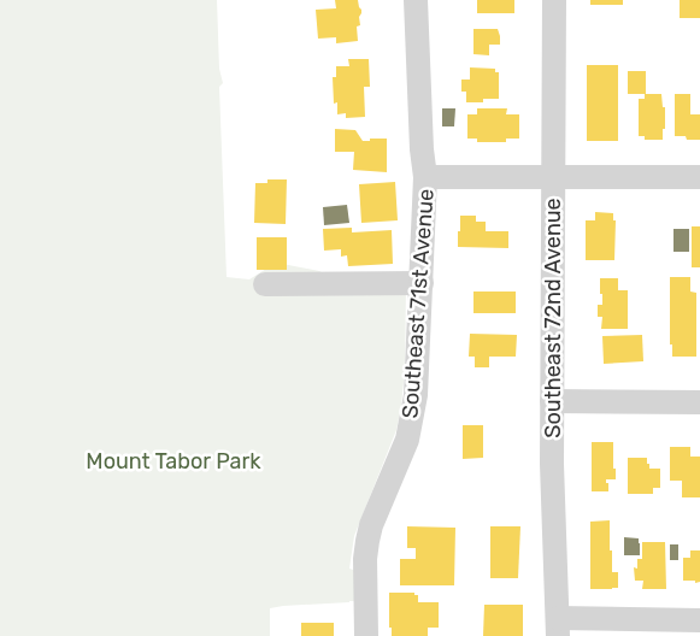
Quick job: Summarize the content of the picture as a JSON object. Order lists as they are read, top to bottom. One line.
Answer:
{"streets":{"street":["Southeast 71st Avenue","Southeast 72nd Avenue"]},"parks":["Mount Tabor Park"]}
